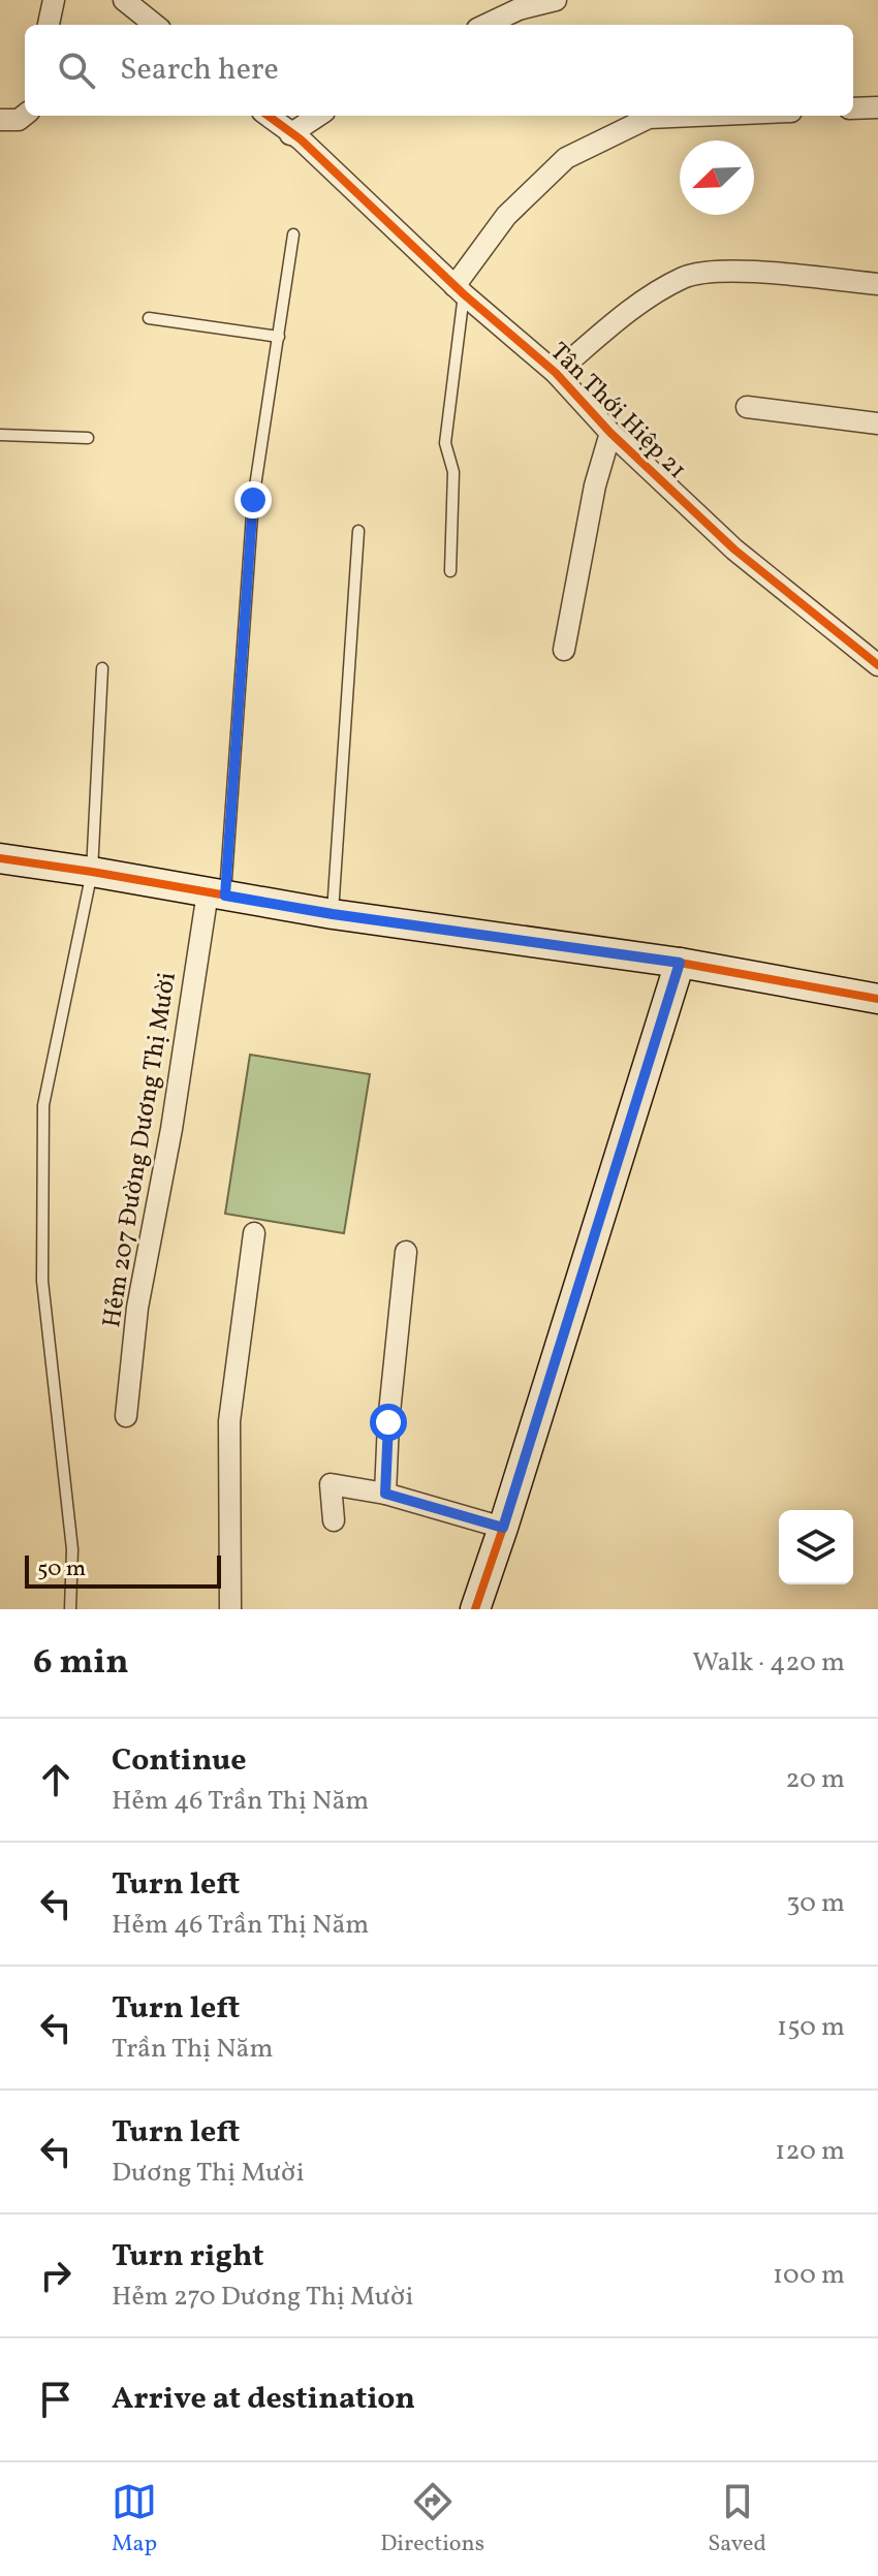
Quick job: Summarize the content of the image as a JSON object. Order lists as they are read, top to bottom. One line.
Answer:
{"streets":{"street":["Tân Thới Hiệp 21","Hẻm 207 Đường Dương Thị Mười"]},"scale_bar":"50 m","north":"bottom left","page":{"search":"Search here","scale":"50 m","heading":["6 min","Walk · 420 m"],"list":[["Continue","Hẻm 46 Trần Thị Năm","20 m"],["Turn left","Hẻm 46 Trần Thị Năm","30 m"],["Turn left","Trần Thị Năm","150 m"],["Turn left","Dương Thị Mười","120 m"],["Turn right","Hẻm 270 Dương Thị Mười","100 m"],"Arrive at destination"],"nav":["Map","Directions","Saved"]}}
